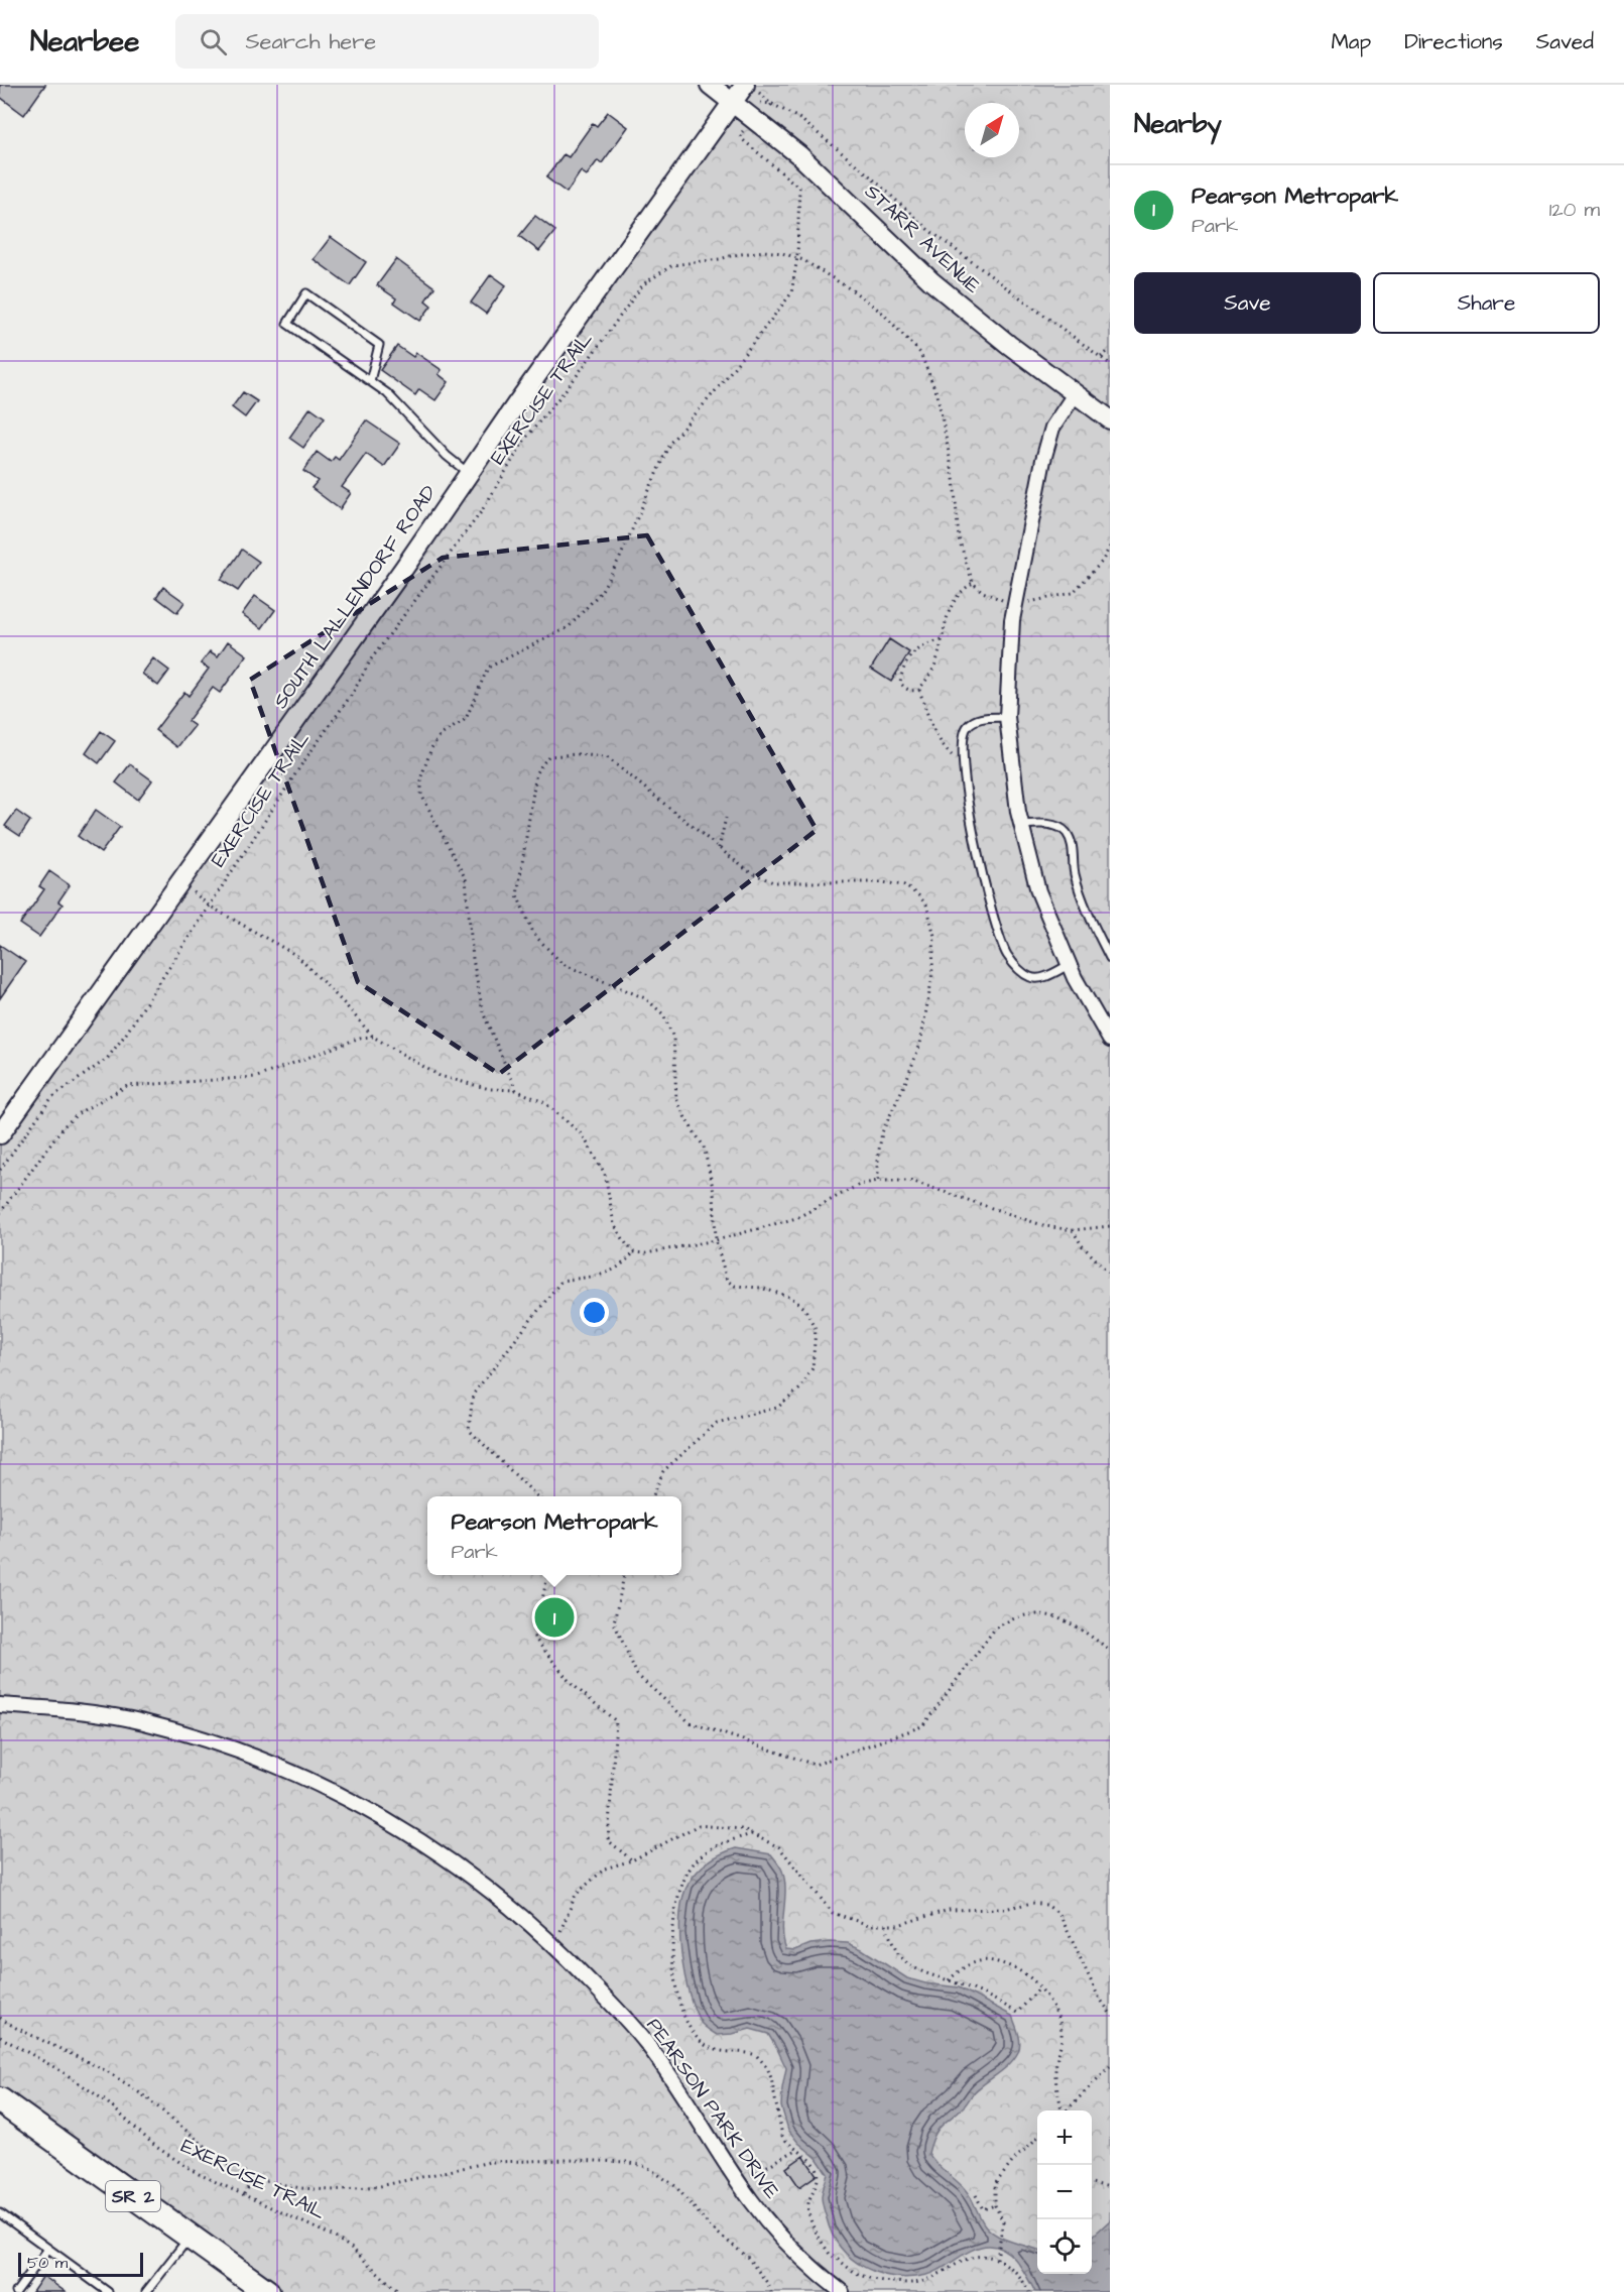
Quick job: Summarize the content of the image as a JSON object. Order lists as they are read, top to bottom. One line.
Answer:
{"streets":{"highway":["SR 2"],"street":["STARR AVENUE","SOUTH LALLENDORF ROAD","PEARSON PARK DRIVE"],"path":["EXERCISE TRAIL"]},"crossings":[["STARR AVENUE","SOUTH LALLENDORF ROAD"]],"scale_bar":"50 m","north":"top right","page":{"header":"Nearbee","search":"Search here","nav":["Map","Directions","Saved"],"heading":"Nearby","list":[{"mark":"1","name":"Pearson Metropark","note":"Park","value":"120 m"}],"buttons":["Save","Share"],"popup":["Pearson Metropark","Park"],"pins":"1","map_buttons":["+","−"],"scale":"50 m"}}
